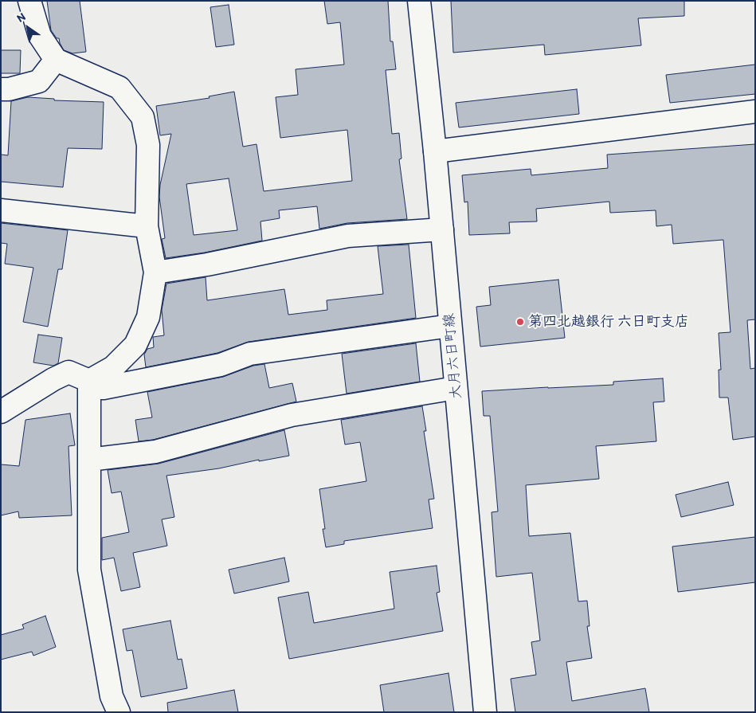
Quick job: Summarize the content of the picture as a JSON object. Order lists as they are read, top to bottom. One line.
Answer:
{"streets":{"street":["大月六日町線"]},"places":["第四北越銀行 六日町支店"],"north":"top left"}
